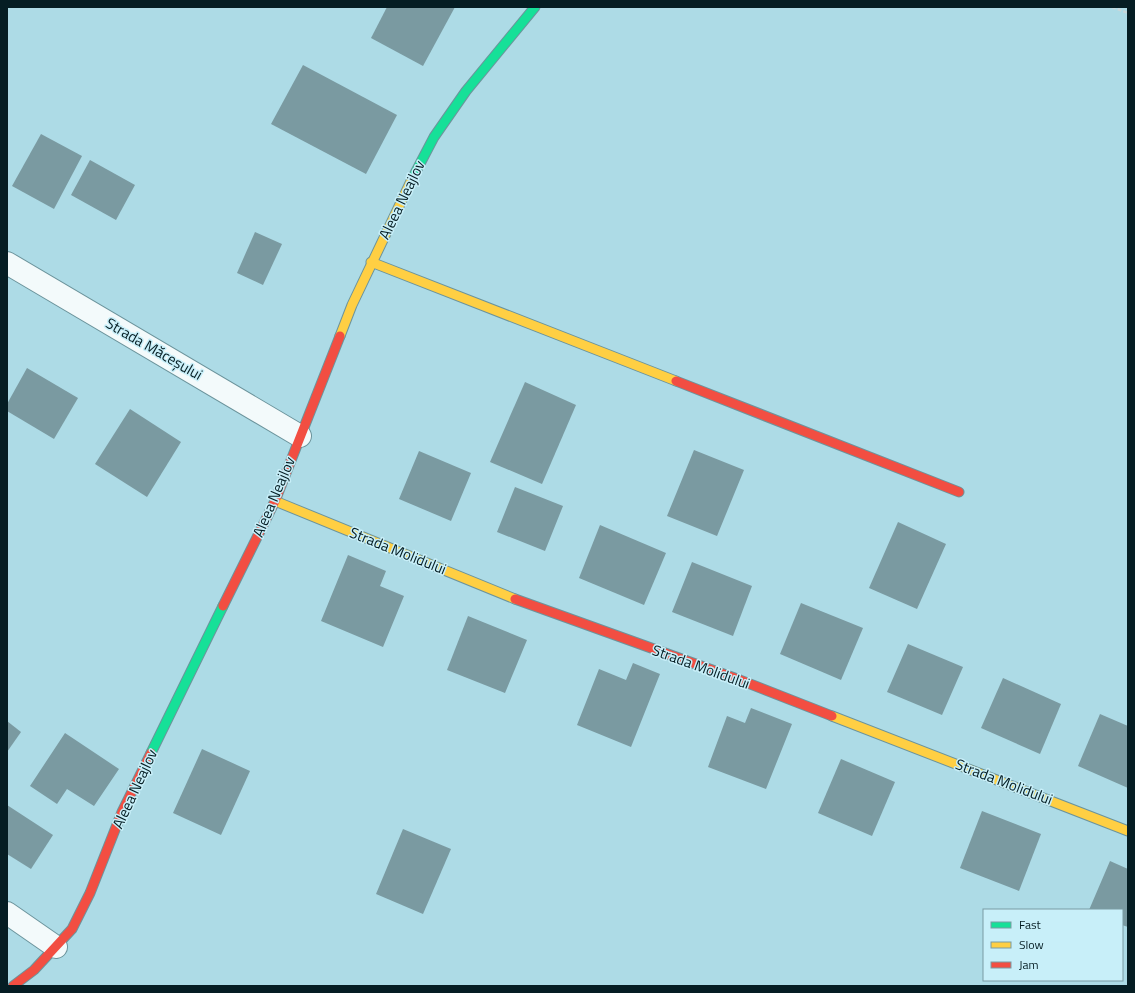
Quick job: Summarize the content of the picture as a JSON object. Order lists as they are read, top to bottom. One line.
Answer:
{"streets":{"street":["Aleea Neajlov","Strada Măceșului","Strada Molidului"]},"crossings":[["Aleea Neajlov","Strada Măceșului"],["Aleea Neajlov","Strada Molidului"]],"legend":["Fast","Slow","Jam"]}
